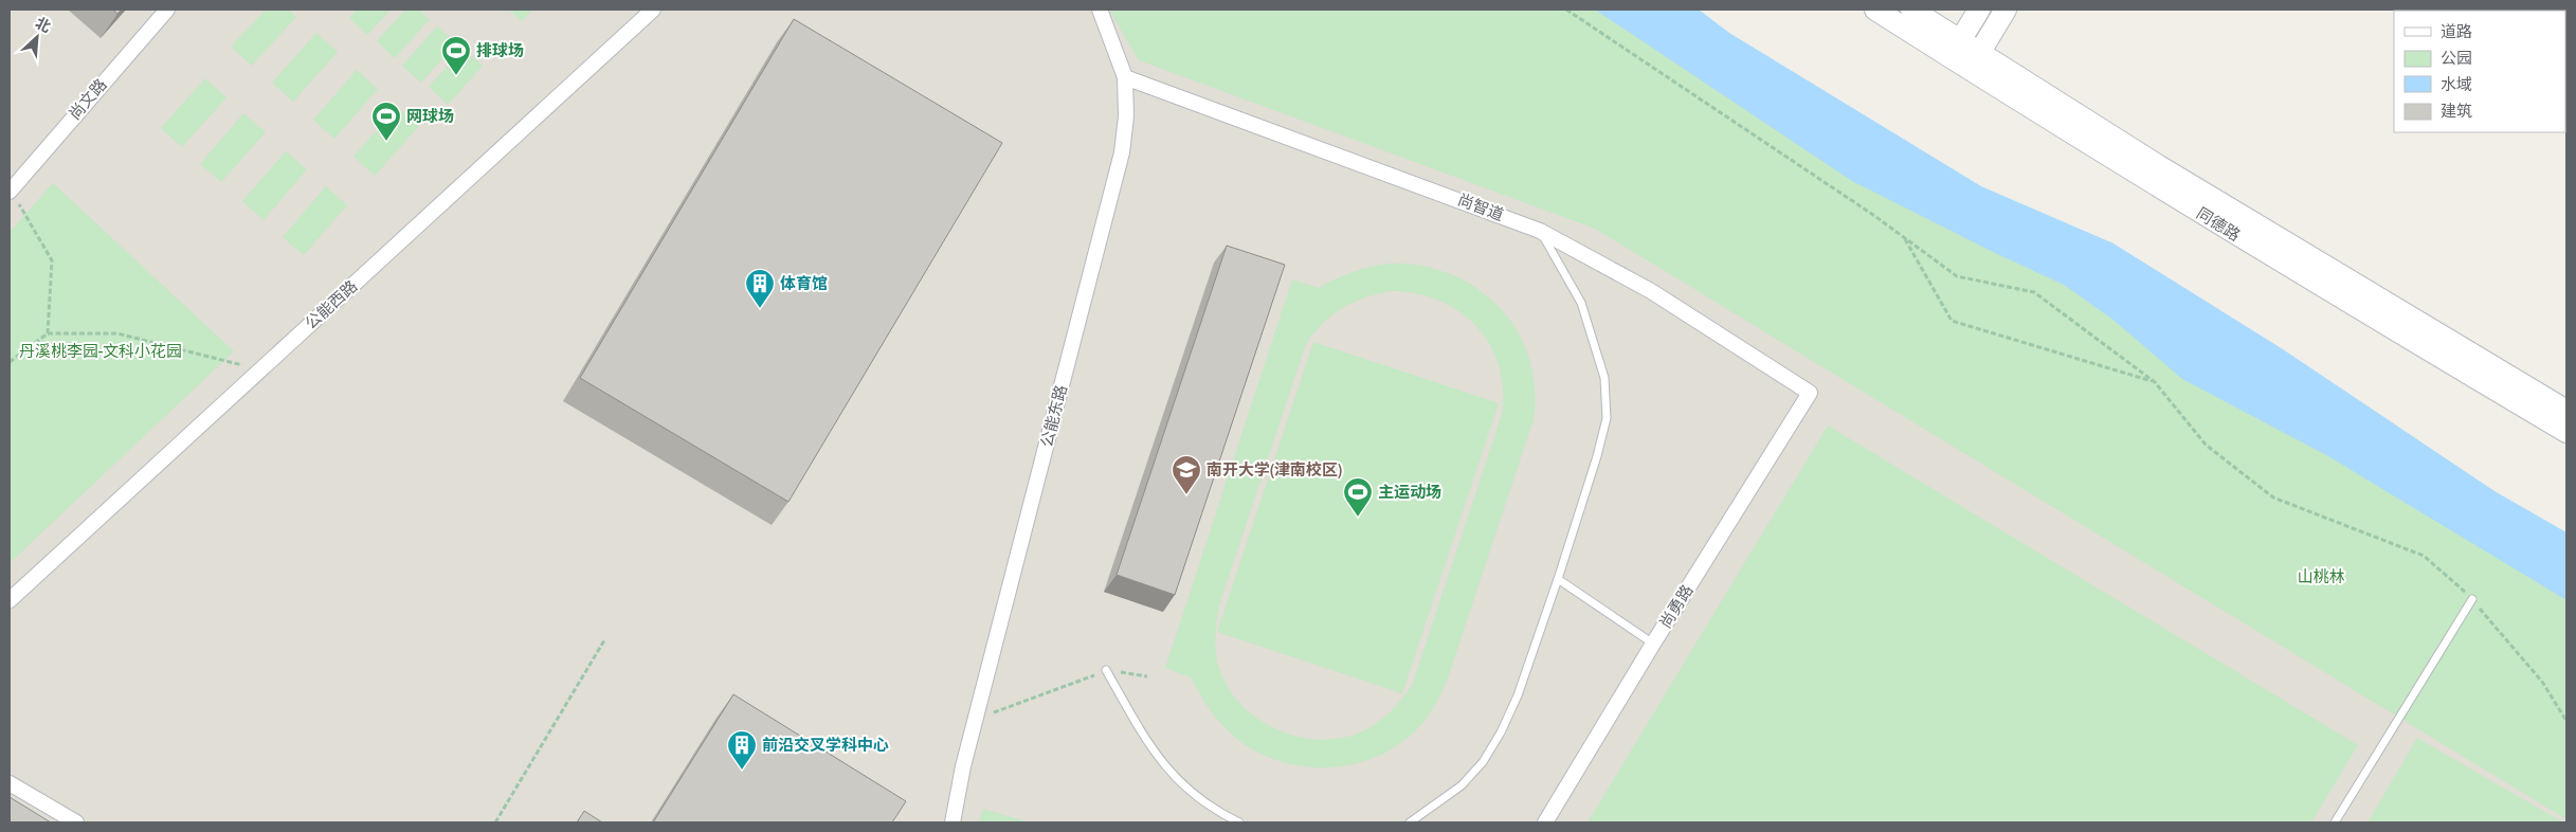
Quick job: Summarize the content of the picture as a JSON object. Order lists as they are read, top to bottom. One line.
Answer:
{"streets":{"main road":["同德路"],"street":["尚文路","尚智道","公能西路","公能东路","尚勇路"]},"crossings":[["尚智道","公能东路"],["尚智道","尚勇路"]],"parks":["丹溪桃李园-文科小花园","山桃林"],"places":{"sports":["排球场","网球场","主运动场"],"building":["体育馆","前沿交叉学科中心"],"school or university":["南开大学(津南校区)"]},"legend":["道路","公园","水域","建筑"],"north":"top right"}
